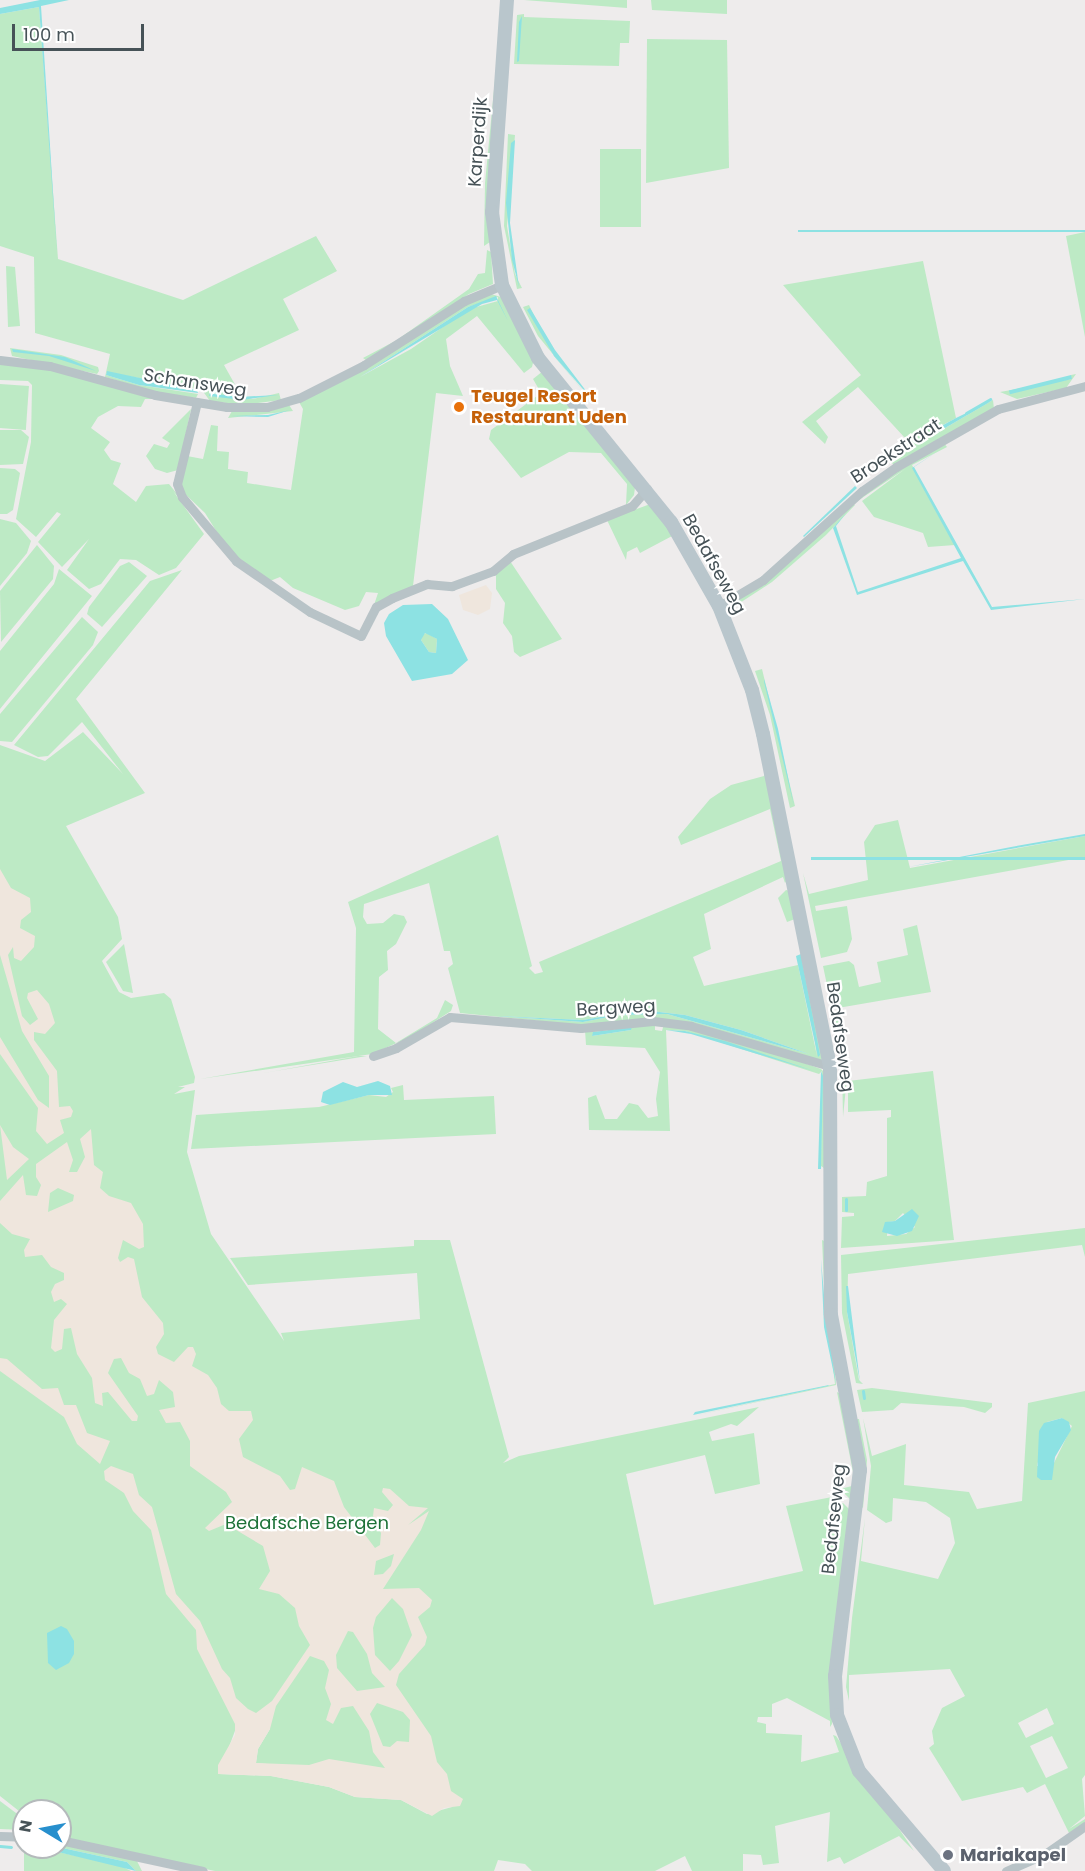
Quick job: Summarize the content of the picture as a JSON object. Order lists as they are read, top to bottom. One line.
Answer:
{"streets":{"street":["Karperdijk","Schansweg","Broekstraat","Bedafseweg","Bergweg"]},"crossings":[["Karperdijk","Schansweg"],["Karperdijk","Bedafseweg"],["Schansweg","Bedafseweg"],["Broekstraat","Bedafseweg"],["Bedafseweg","Bergweg"]],"parks":["Bedafsche Bergen"],"places":["Teugel Resort Restaurant Uden","Mariakapel"],"scale_bar":"100 m","north":"left"}
